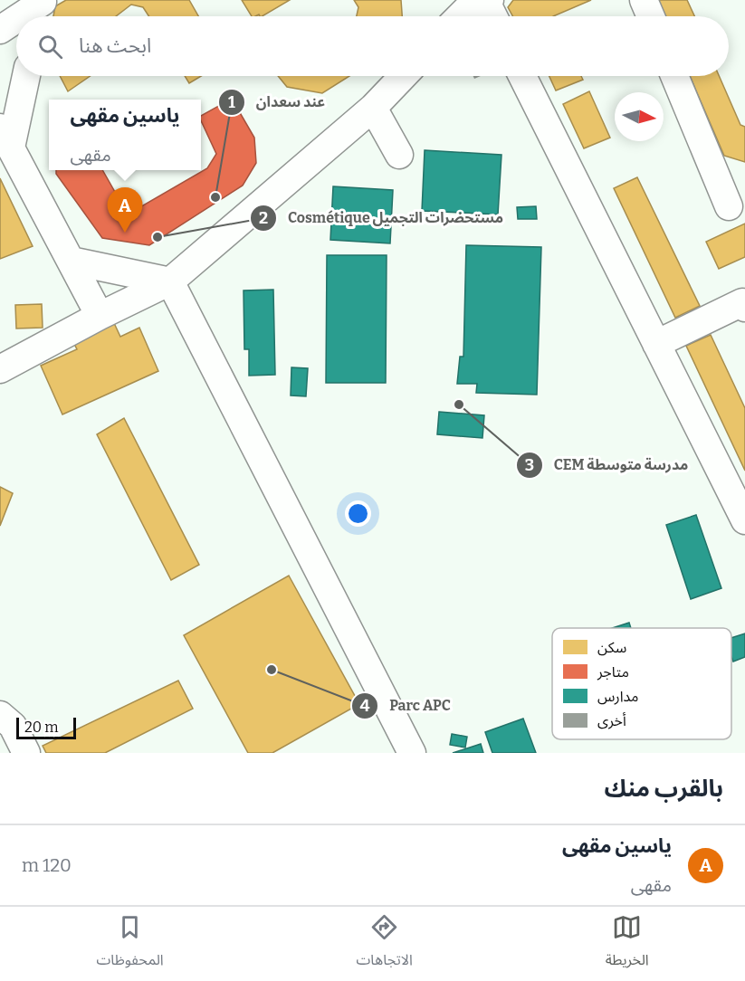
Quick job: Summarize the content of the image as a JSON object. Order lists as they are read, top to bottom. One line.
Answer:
{"places":["عند سعدان","Cosmétique مستحضرات التجميل","CEM مدرسة متوسطة","Parc APC"],"legend":["سكن","متاجر","مدارس","أخرى"],"scale_bar":"20 m","north":"right","page":{"search":"ابحث هنا","popup":["ياسين مقهى","مقهى"],"pins":"A","scale":"20 m","heading":"بالقرب منك","list":[{"mark":"A","name":"ياسين مقهى","note":"مقهى","value":"120 m"}],"nav":["الخريطة","الاتجاهات","المحفوظات"]}}
